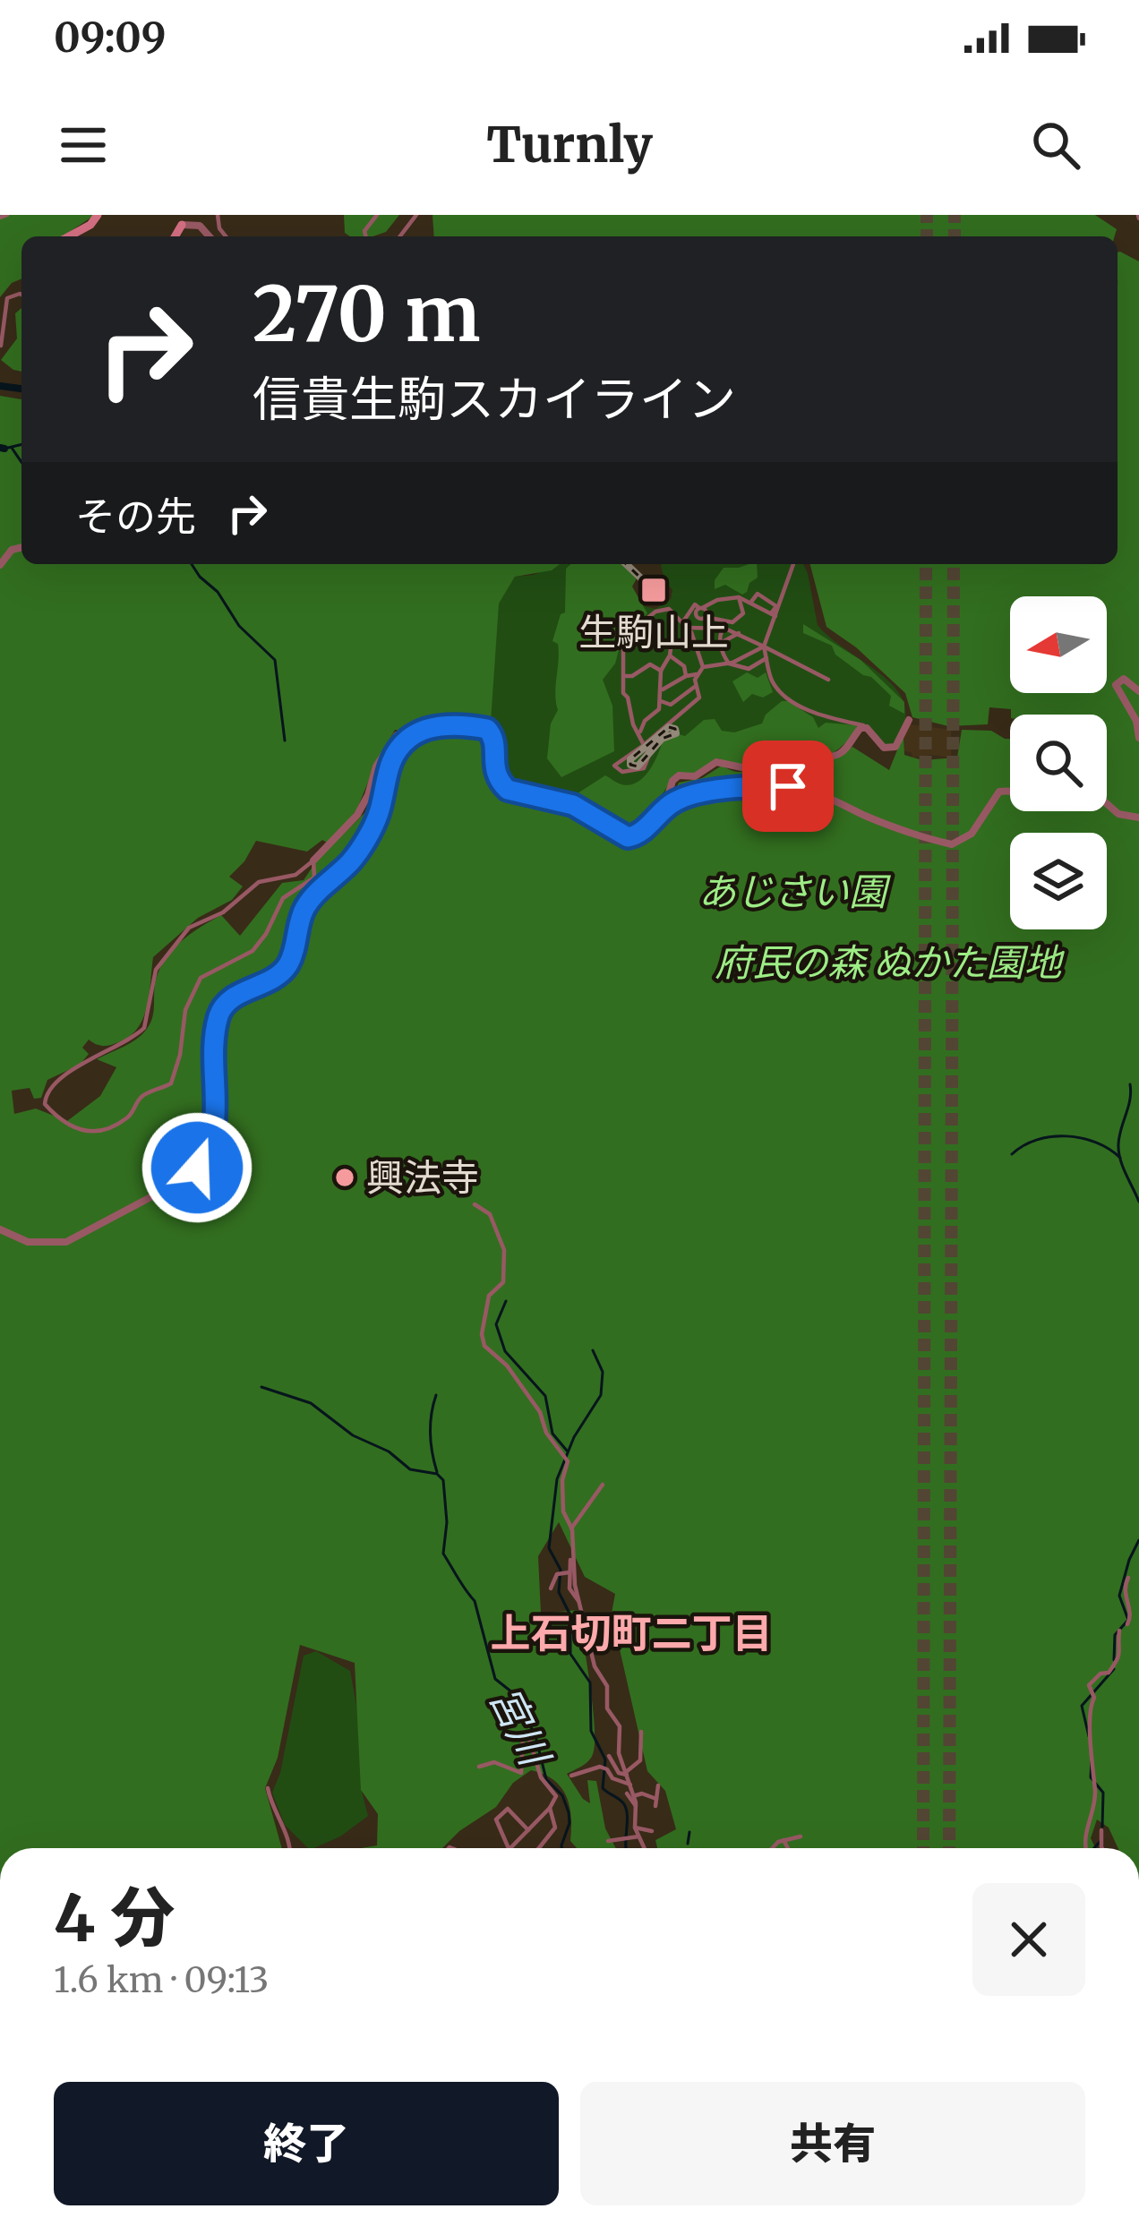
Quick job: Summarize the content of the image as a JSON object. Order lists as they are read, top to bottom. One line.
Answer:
{"districts":["上石切町二丁目"],"water":["宮川"],"parks":["あじさい園","府民の森 ぬかた園地"],"places":{"transit":["生駒山上"],"other":["興法寺"]},"north":"left","page":{"status":"09:09","header":"Turnly","turn":["270 m","信貴生駒スカイライン"],"then":"その先","heading":["4 分","1.6 km · 09:13"],"buttons":["終了","共有"]}}
